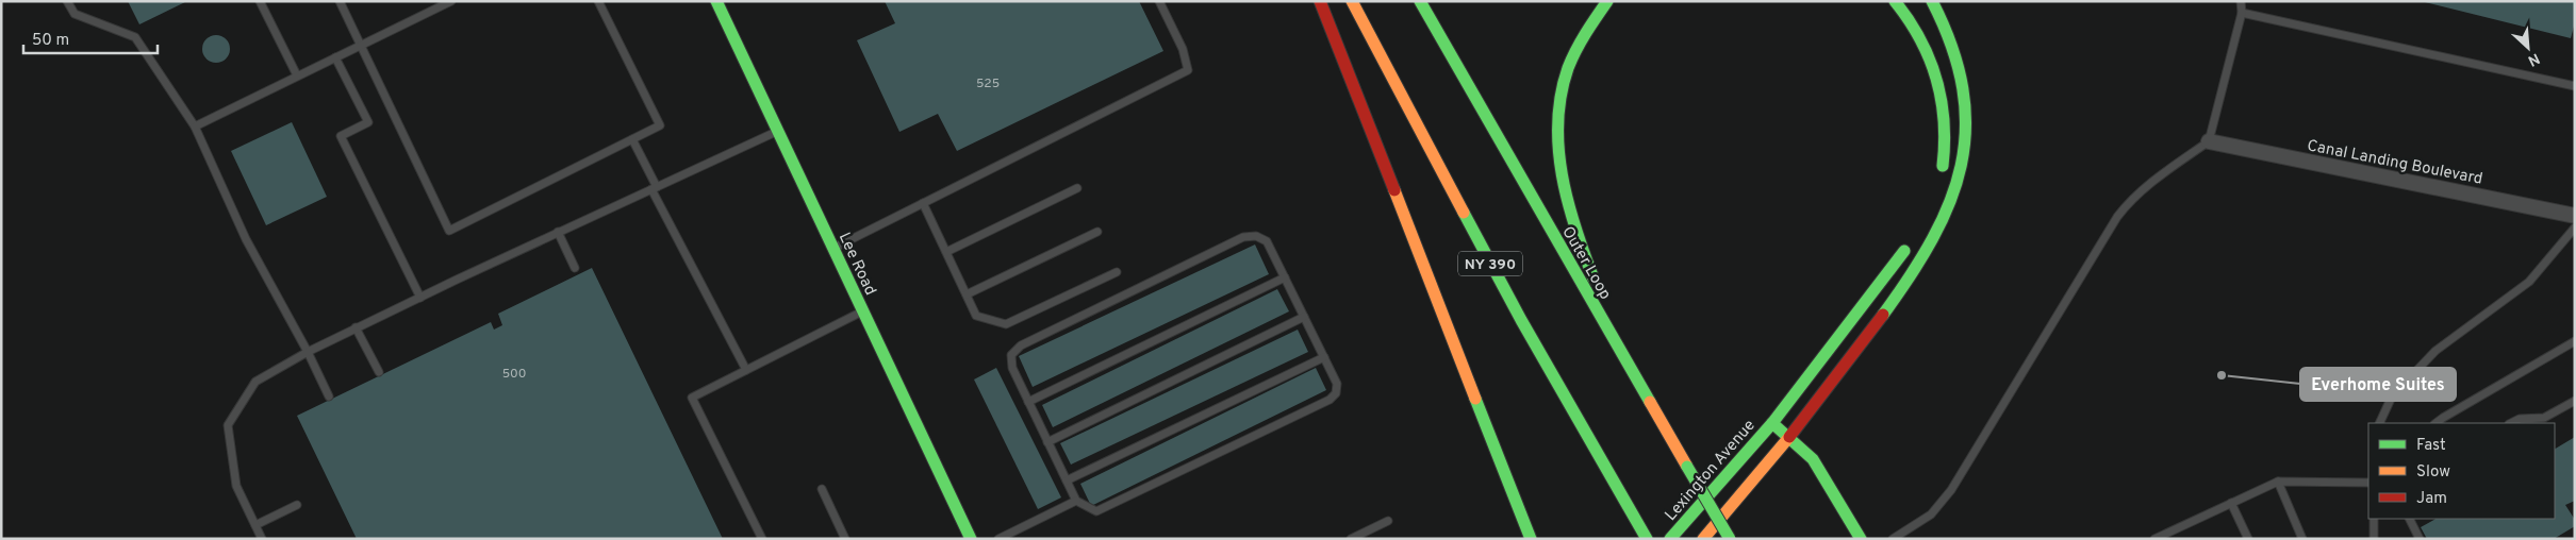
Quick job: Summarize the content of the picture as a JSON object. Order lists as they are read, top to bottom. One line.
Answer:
{"streets":{"main road":["Outer Loop","Lee Road","NY 390","Lexington Avenue"],"street":["Canal Landing Boulevard"]},"places":["Everhome Suites"],"house_numbers":["525","500"],"legend":["Fast","Slow","Jam"],"scale_bar":"50 m","north":"bottom right"}
